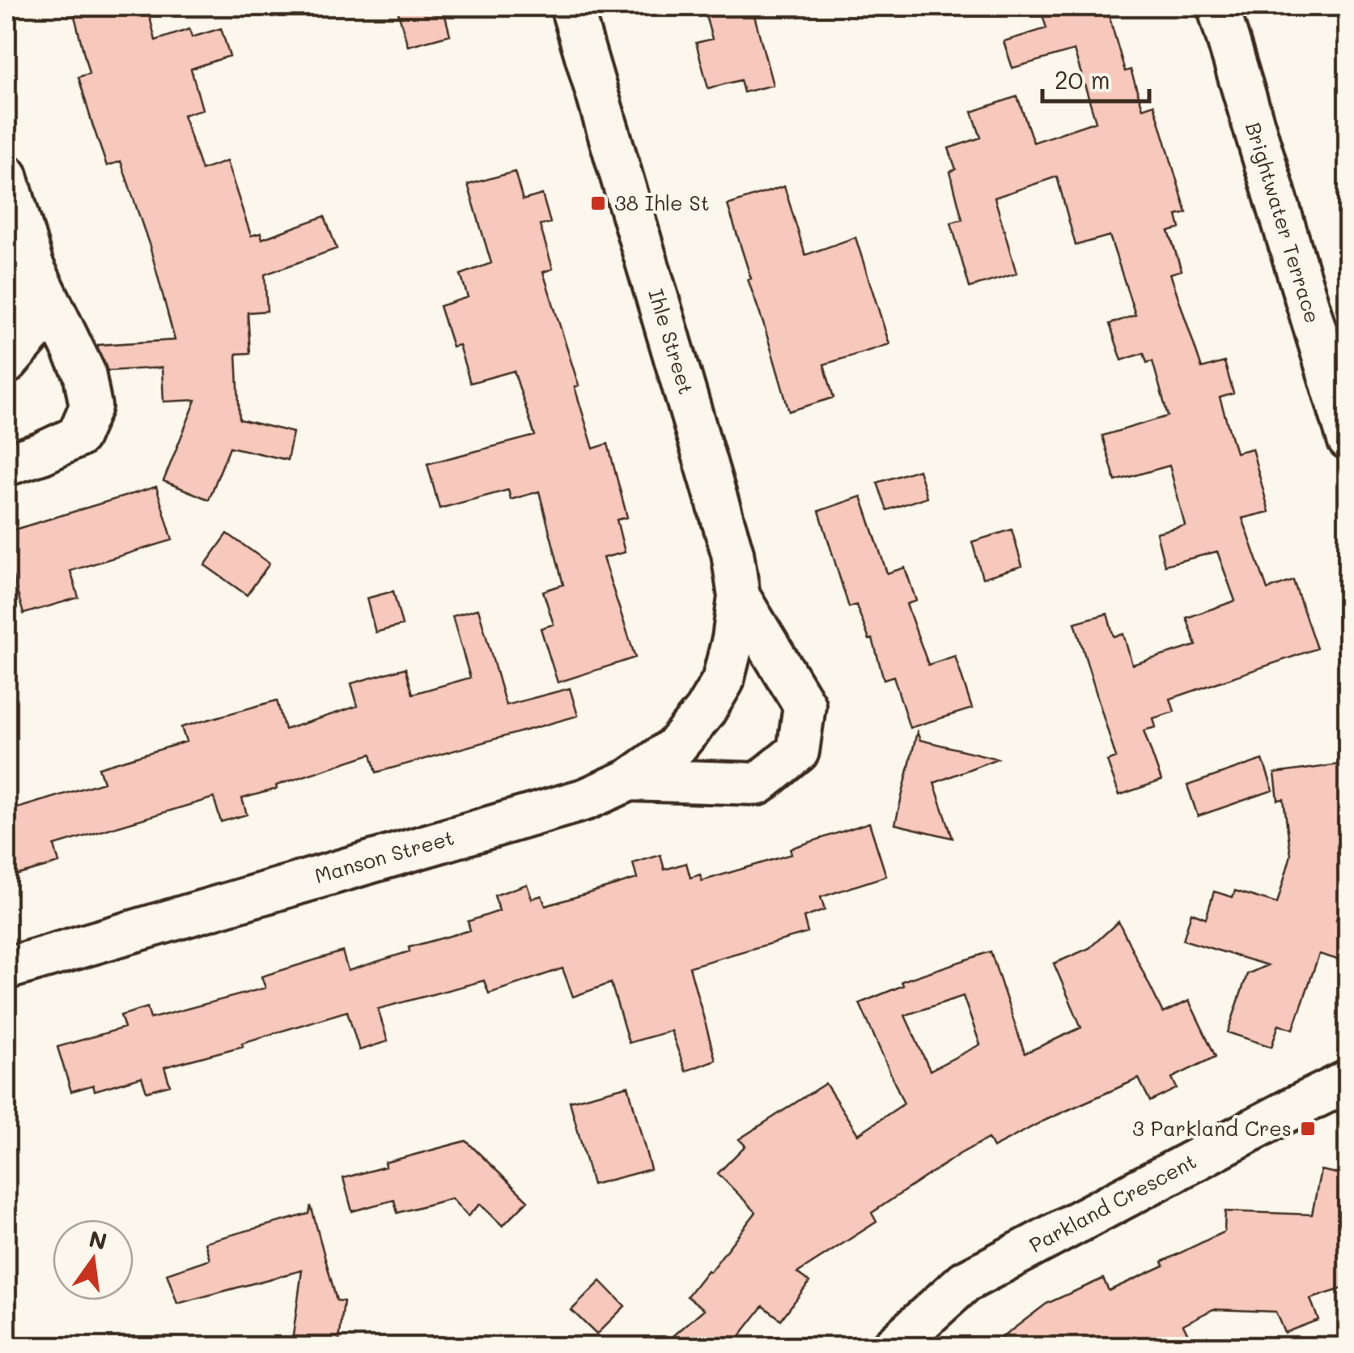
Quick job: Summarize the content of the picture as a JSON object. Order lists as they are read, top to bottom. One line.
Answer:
{"streets":{"street":["Brightwater Terrace","Ihle Street","Manson Street","Parkland Crescent"]},"crossings":[["Ihle Street","Manson Street"]],"places":{"transit":["38 Ihle St","3 Parkland Cres"]},"scale_bar":"20 m","north":"top"}
